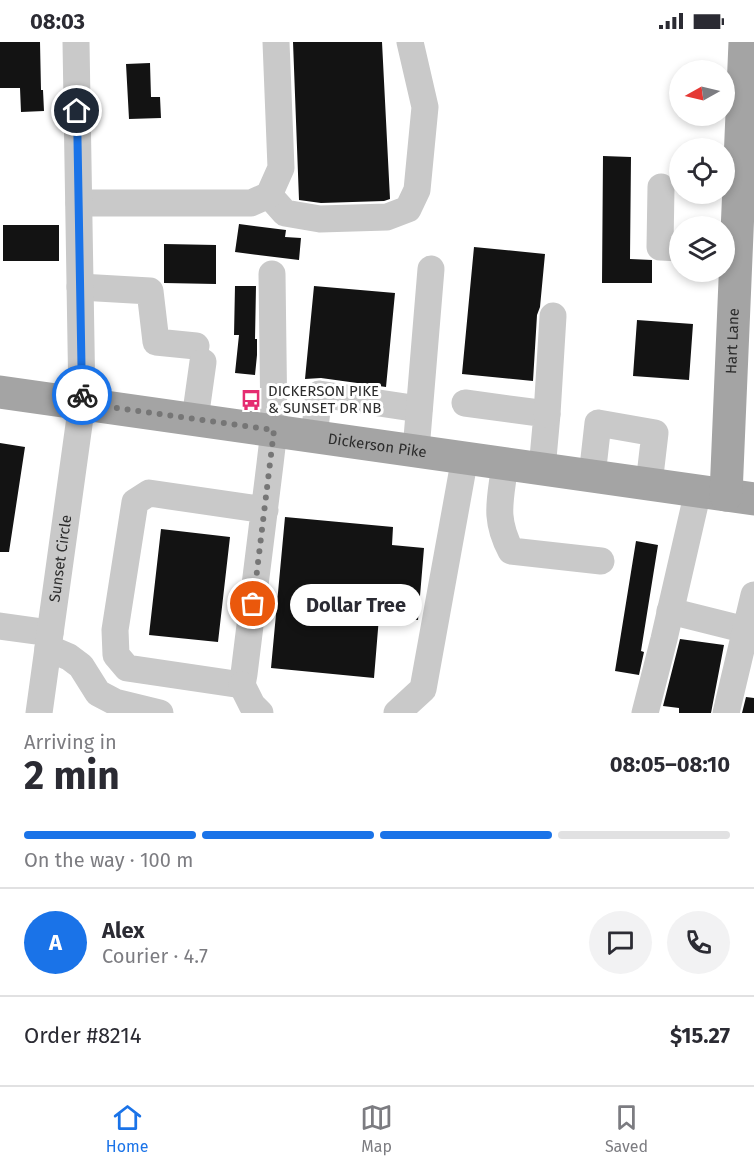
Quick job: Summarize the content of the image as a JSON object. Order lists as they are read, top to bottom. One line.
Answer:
{"streets":{"main road":["Hart Lane","Dickerson Pike"],"street":["Sunset Circle"]},"crossings":[["Hart Lane","Dickerson Pike"],["Dickerson Pike","Sunset Circle"]],"places":{"bus stop":["DICKERSON PIKE & SUNSET DR NB"],"other":["Dollar Tree"]},"north":"left","page":{"status":"08:03","bubble":"Dollar Tree","heading":["2 min","Arriving in","08:05–08:10"],"panel":["Alex","Courier · 4.7","Order #8214","$15.27"],"bar":"On the way · 100 m","round":"A","tabs":["Home","Map","Saved"]}}
